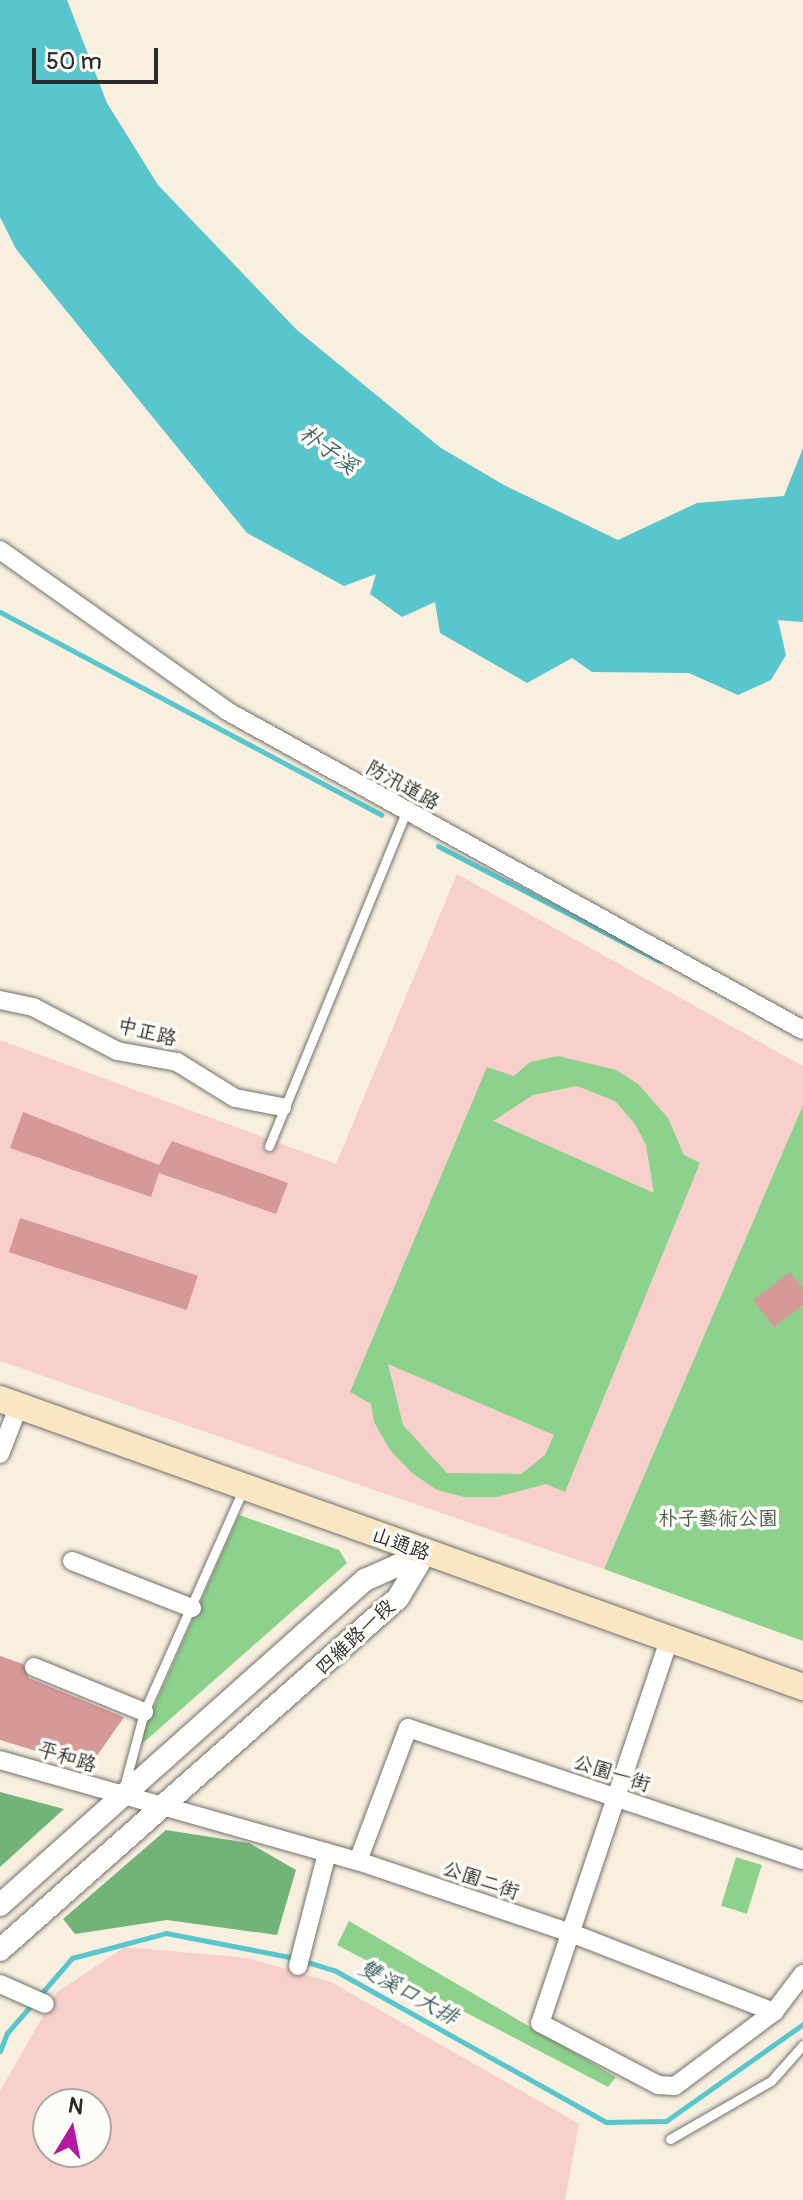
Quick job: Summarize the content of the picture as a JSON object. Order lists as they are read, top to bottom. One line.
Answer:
{"streets":{"main road":["山通路"],"street":["防汛道路","中正路","四維路一段","平和路","公園一街","公園二街"]},"crossings":[["山通路","四維路一段"],["四維路一段","平和路"],["四維路一段","公園二街"],["平和路","公園二街"],["公園一街","公園二街"]],"water":["朴子溪","雙溪口大排"],"parks":["朴子藝術公園"],"scale_bar":"50 m","north":"top"}
